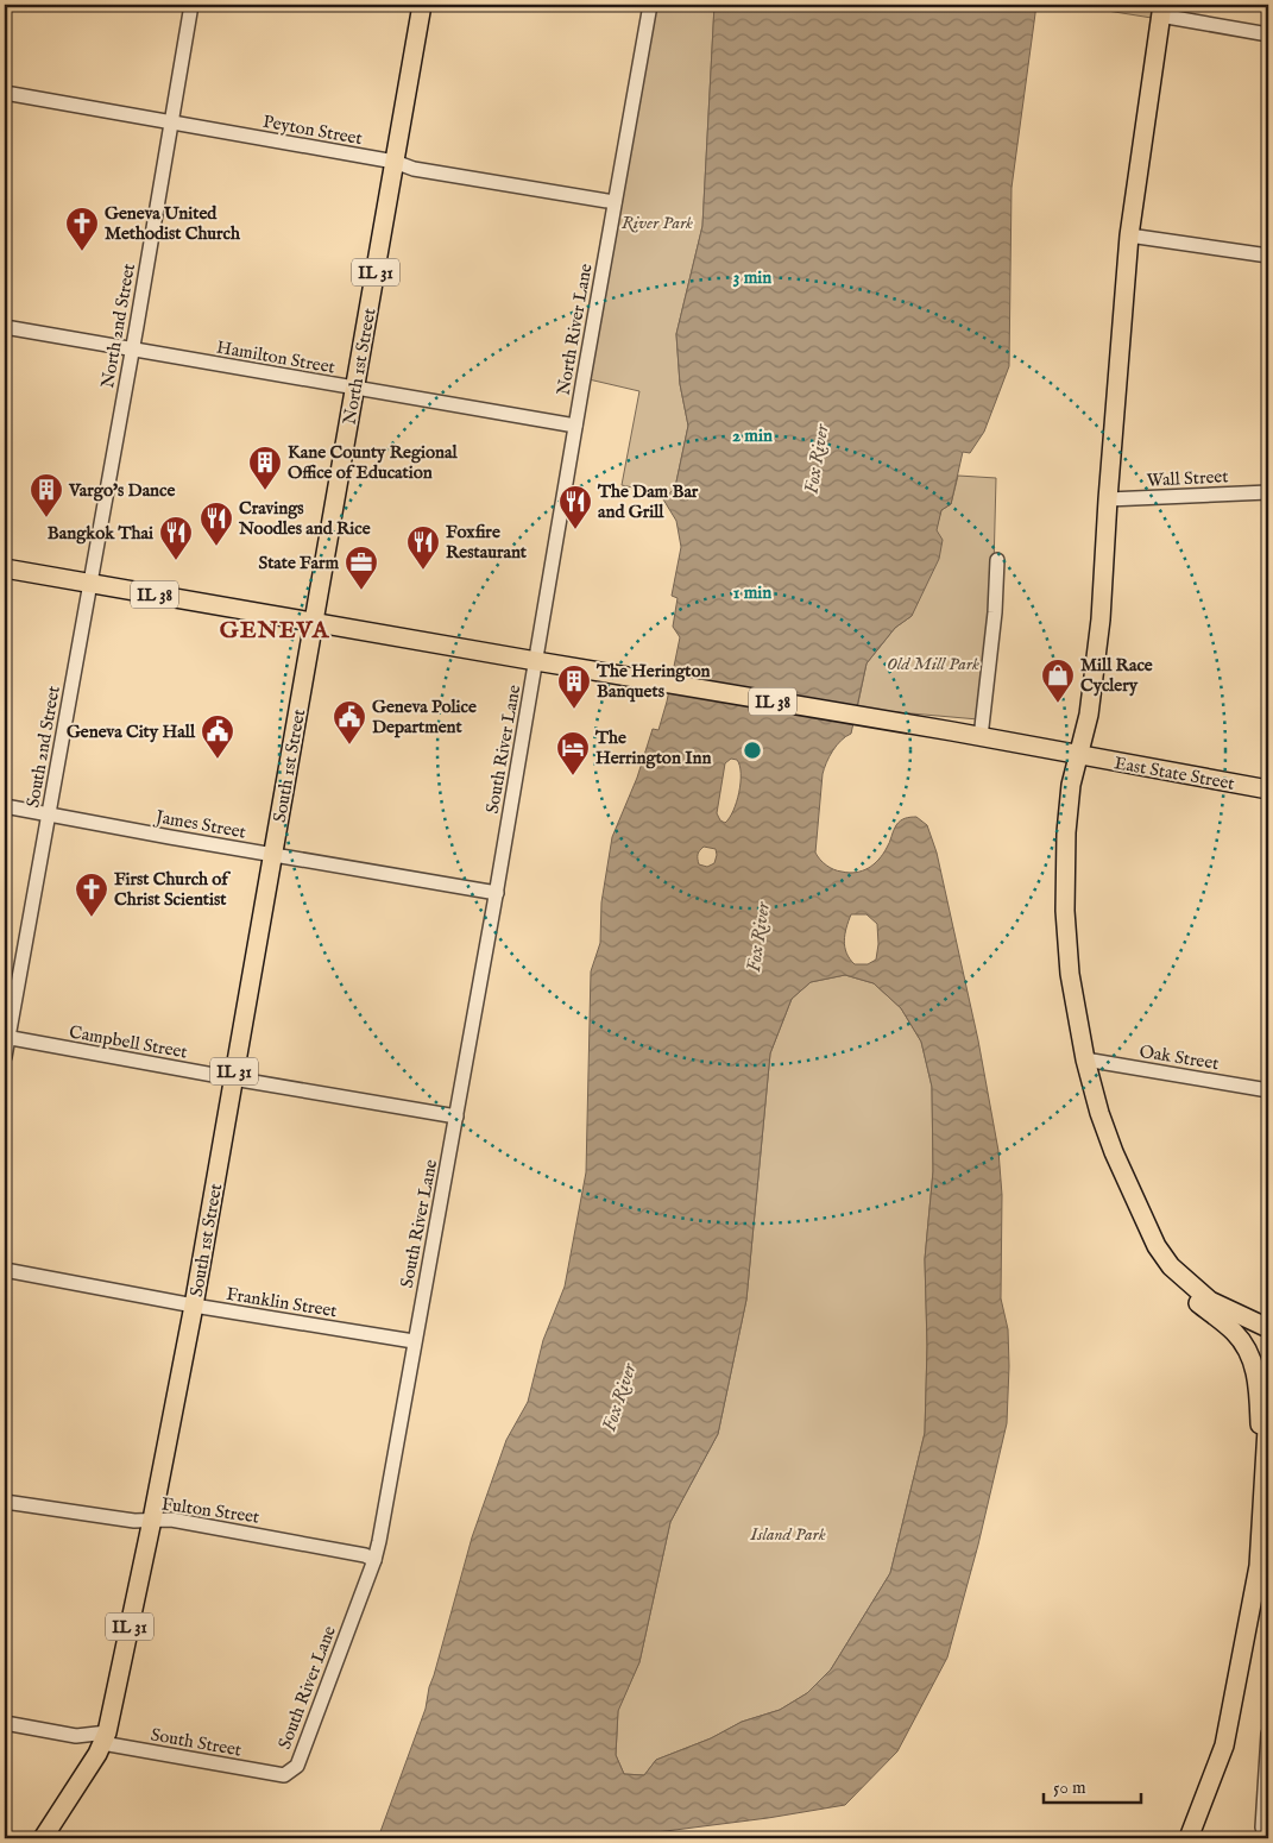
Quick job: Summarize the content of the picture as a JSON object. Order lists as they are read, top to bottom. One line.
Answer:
{"streets":{"main road":["IL 31","North 1st Street","IL 38","South 1st Street","East State Street"],"street":["Peyton Street","North 2nd Street","North River Lane","Hamilton Street","Wall Street","South 2nd Street","South River Lane","James Street","Campbell Street","Oak Street","Franklin Street","Fulton Street","South Street"]},"crossings":[["Peyton Street","North 2nd Street"],["Peyton Street","North River Lane"],["Peyton Street","North 1st Street"],["North 2nd Street","Hamilton Street"],["North 2nd Street","IL 38"],["North 2nd Street","South 2nd Street"],["North River Lane","Hamilton Street"],["North River Lane","IL 38"],["North River Lane","South River Lane"],["Hamilton Street","North 1st Street"],["North 1st Street","IL 38"],["North 1st Street","South 1st Street"],["IL 38","South 2nd Street"],["IL 38","South River Lane"],["IL 38","South 1st Street"],["IL 38","East State Street"],["South 2nd Street","James Street"],["South 2nd Street","Campbell Street"],["South River Lane","James Street"],["South River Lane","Campbell Street"],["South River Lane","Franklin Street"],["South River Lane","Fulton Street"],["South River Lane","South Street"],["South 1st Street","James Street"],["South 1st Street","Campbell Street"],["South 1st Street","Franklin Street"],["South 1st Street","Fulton Street"],["South 1st Street","South Street"]],"districts":["GENEVA"],"water":["Fox River"],"parks":["River Park","Old Mill Park","Island Park"],"places":{"church":["Geneva United Methodist Church","First Church of Christ Scientist"],"building":["Kane County Regional Office of Education","Vargo's Dance","The Herington Banquets"],"restaurant":["The Dam Bar and Grill","Cravings Noodles and Rice","Bangkok Thai","Foxfire Restaurant"],"office":["State Farm"],"shop":["Mill Race Cyclery"],"public building":["Geneva Police Department","Geneva City Hall"],"hotel":["The Herrington Inn"]},"scale_bar":"50 m","rings":["3 min","2 min","1 min"]}
